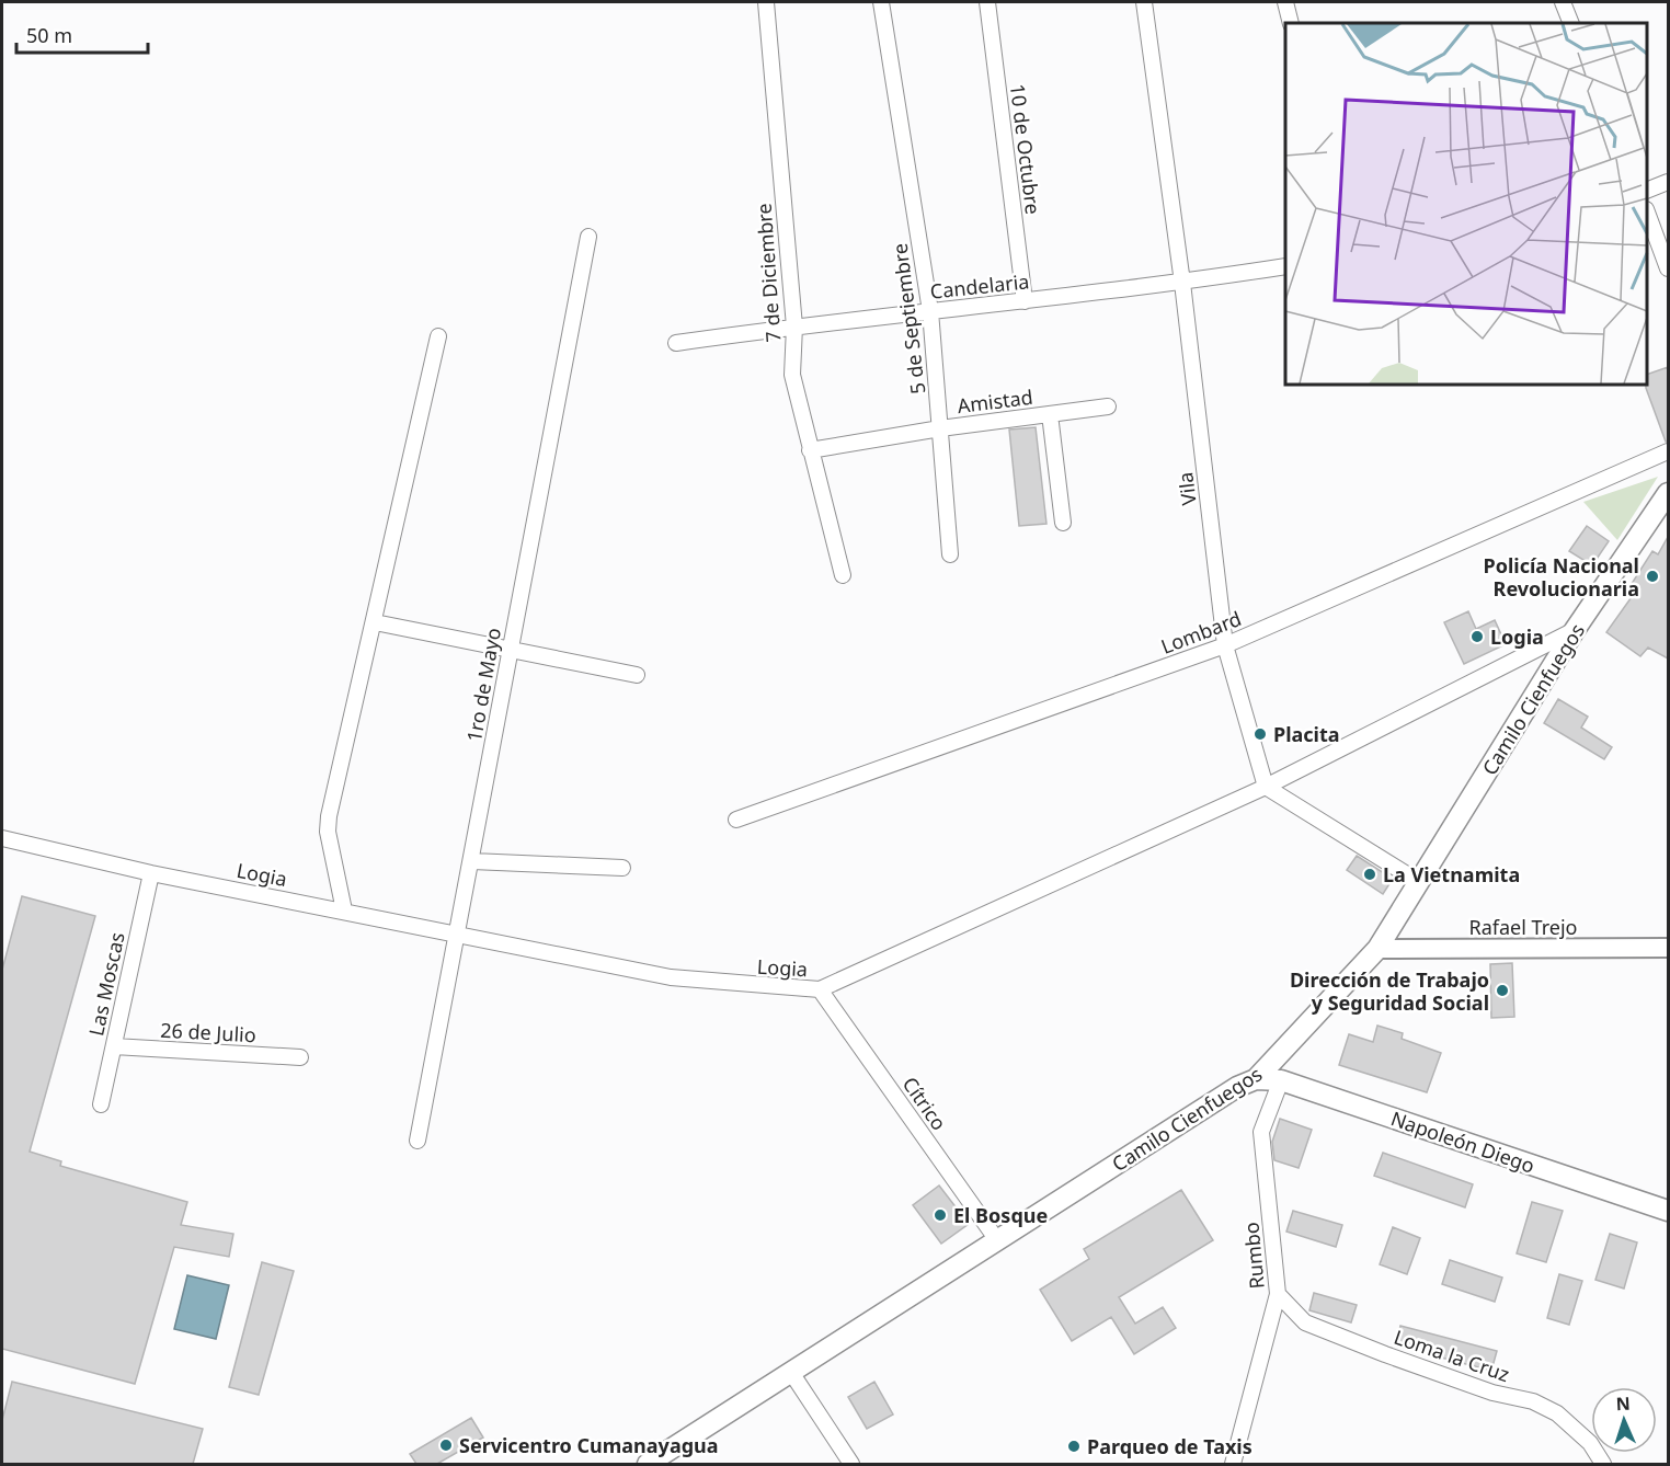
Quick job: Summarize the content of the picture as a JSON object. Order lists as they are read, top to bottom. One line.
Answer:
{"streets":{"main road":["Camilo Cienfuegos","Napoleón Diego"],"street":["10 de Octubre","7 de Diciembre","Candelaria","5 de Septiembre","Amistad","Vila","Lombard","1ro de Mayo","Logia","Rafael Trejo","Las Moscas","26 de Julio","Cítrico","Rumbo","Loma la Cruz"]},"crossings":[["10 de Octubre","Candelaria"],["7 de Diciembre","Candelaria"],["7 de Diciembre","Amistad"],["Candelaria","5 de Septiembre"],["Candelaria","Vila"],["5 de Septiembre","Amistad"],["Vila","Lombard"],["Vila","Logia"],["1ro de Mayo","Logia"],["Camilo Cienfuegos","Logia"],["Camilo Cienfuegos","Rafael Trejo"],["Camilo Cienfuegos","Cítrico"],["Camilo Cienfuegos","Napoleón Diego"],["Logia","Las Moscas"],["Logia","Cítrico"],["Las Moscas","26 de Julio"],["Napoleón Diego","Rumbo"],["Rumbo","Loma la Cruz"]],"places":["Policía Nacional Revolucionaria","Logia","Placita","La Vietnamita","Dirección de Trabajo y Seguridad Social","El Bosque","Servicentro Cumanayagua","Parqueo de Taxis"],"scale_bar":"50 m","north":"top"}
